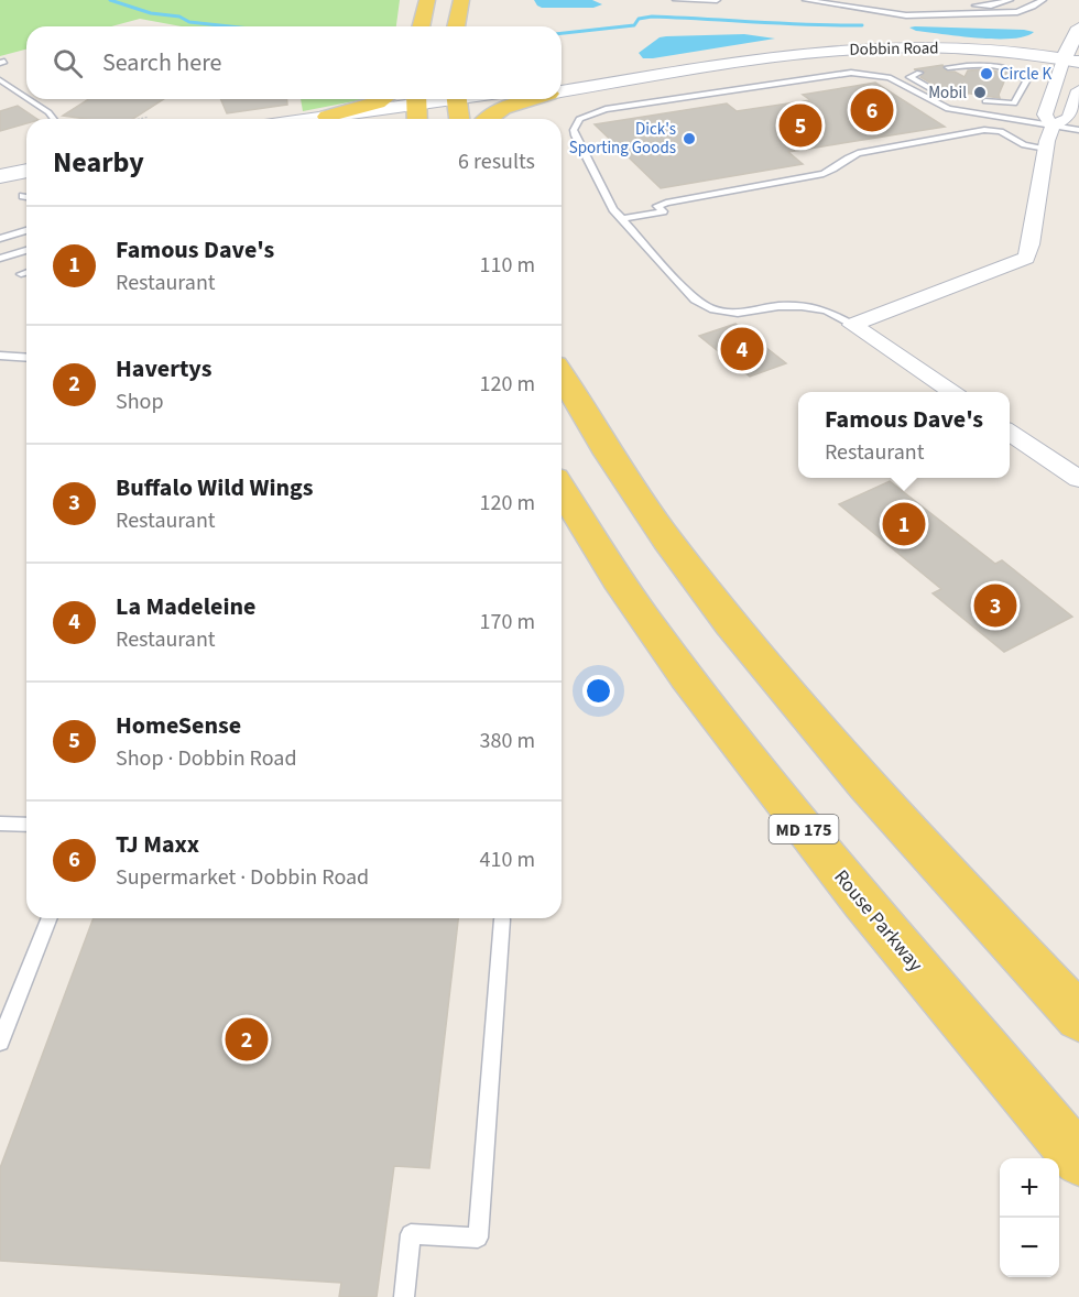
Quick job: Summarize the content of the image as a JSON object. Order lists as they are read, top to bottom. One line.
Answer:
{"streets":{"main road":["MD 175","Rouse Parkway"],"street":["Dobbin Road"]},"places":["Circle K","Mobil","Dick's Sporting Goods"],"page":{"search":"Search here","pins":["6","5","4","1","3","2"],"heading":["Nearby","6 results"],"list":[{"mark":"1","name":"Famous Dave's","note":"Restaurant","value":"110 m"},{"mark":"2","name":"Havertys","note":"Shop","value":"120 m"},{"mark":"3","name":"Buffalo Wild Wings","note":"Restaurant","value":"120 m"},{"mark":"4","name":"La Madeleine","note":"Restaurant","value":"170 m"},{"mark":"5","name":"HomeSense","note":"Shop · Dobbin Road","value":"380 m"},{"mark":"6","name":"TJ Maxx","note":"Supermarket · Dobbin Road","value":"410 m"}],"popup":["Famous Dave's","Restaurant"],"map_buttons":["+","−"]}}
